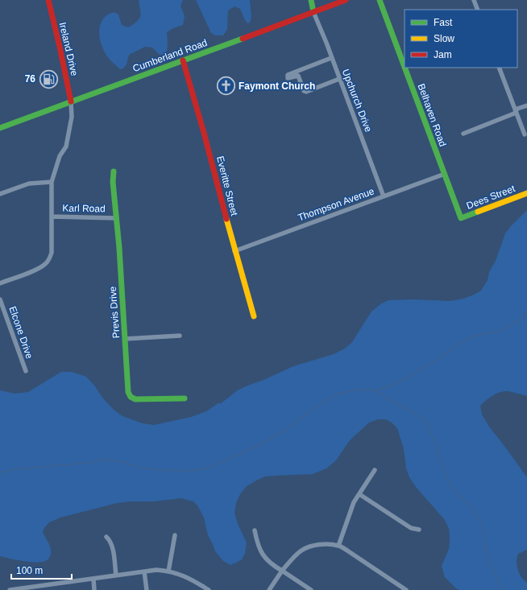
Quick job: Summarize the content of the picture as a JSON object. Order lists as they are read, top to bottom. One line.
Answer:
{"streets":{"street":["Ireland Drive","Cumberland Road","Upchurch Drive","Belhaven Road","Everitte Street","Dees Street","Thompson Avenue","Karl Road","Previs Drive","Elcone Drive"]},"crossings":[["Ireland Drive","Cumberland Road"],["Cumberland Road","Upchurch Drive"],["Cumberland Road","Everitte Street"],["Upchurch Drive","Thompson Avenue"],["Belhaven Road","Dees Street"],["Belhaven Road","Thompson Avenue"],["Everitte Street","Thompson Avenue"],["Karl Road","Previs Drive"]],"places":{"fuel station":["76"],"church":["Faymont Church"]},"legend":["Fast","Slow","Jam"],"scale_bar":"100 m"}
